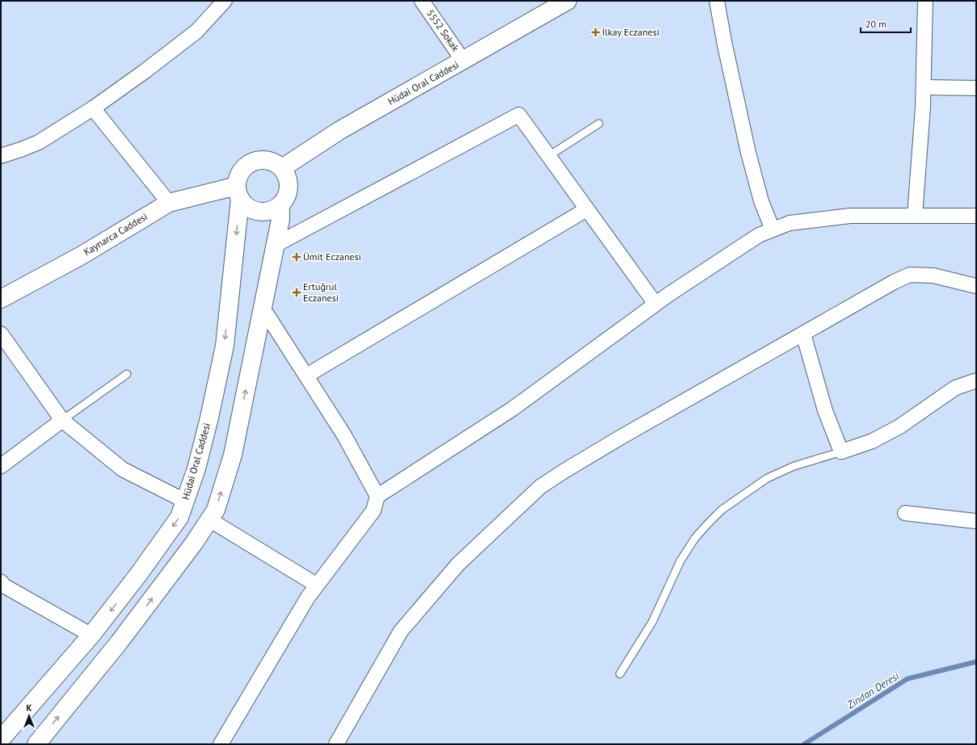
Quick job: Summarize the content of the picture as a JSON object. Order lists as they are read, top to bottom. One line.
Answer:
{"streets":{"street":["5552 Sokak","Hüdai Oral Caddesi","Kaynarca Caddesi"]},"crossings":[["5552 Sokak","Hüdai Oral Caddesi"],["Hüdai Oral Caddesi","Kaynarca Caddesi"]],"water":["Zindan Deresi"],"places":{"health":["İlkay Eczanesi","Ümit Eczanesi","Ertuğrul Eczanesi"]},"scale_bar":"20 m","north":"top"}
